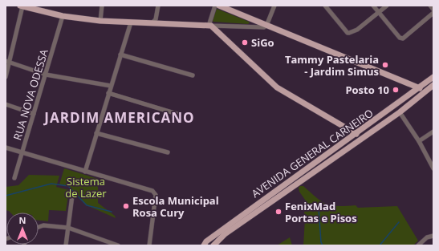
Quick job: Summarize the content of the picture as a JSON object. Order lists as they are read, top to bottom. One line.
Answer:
{"streets":{"main road":["AVENIDA GENERAL CARNEIRO"],"street":["RUA NOVA ODESSA"]},"districts":["JARDIM AMERICANO"],"parks":["Sistema de Lazer"],"places":["SiGo","Tammy Pastelaria - Jardim Simus","Posto 10","Escola Municipal Rosa Cury","FenixMad Portas e Pisos"],"north":"top"}
